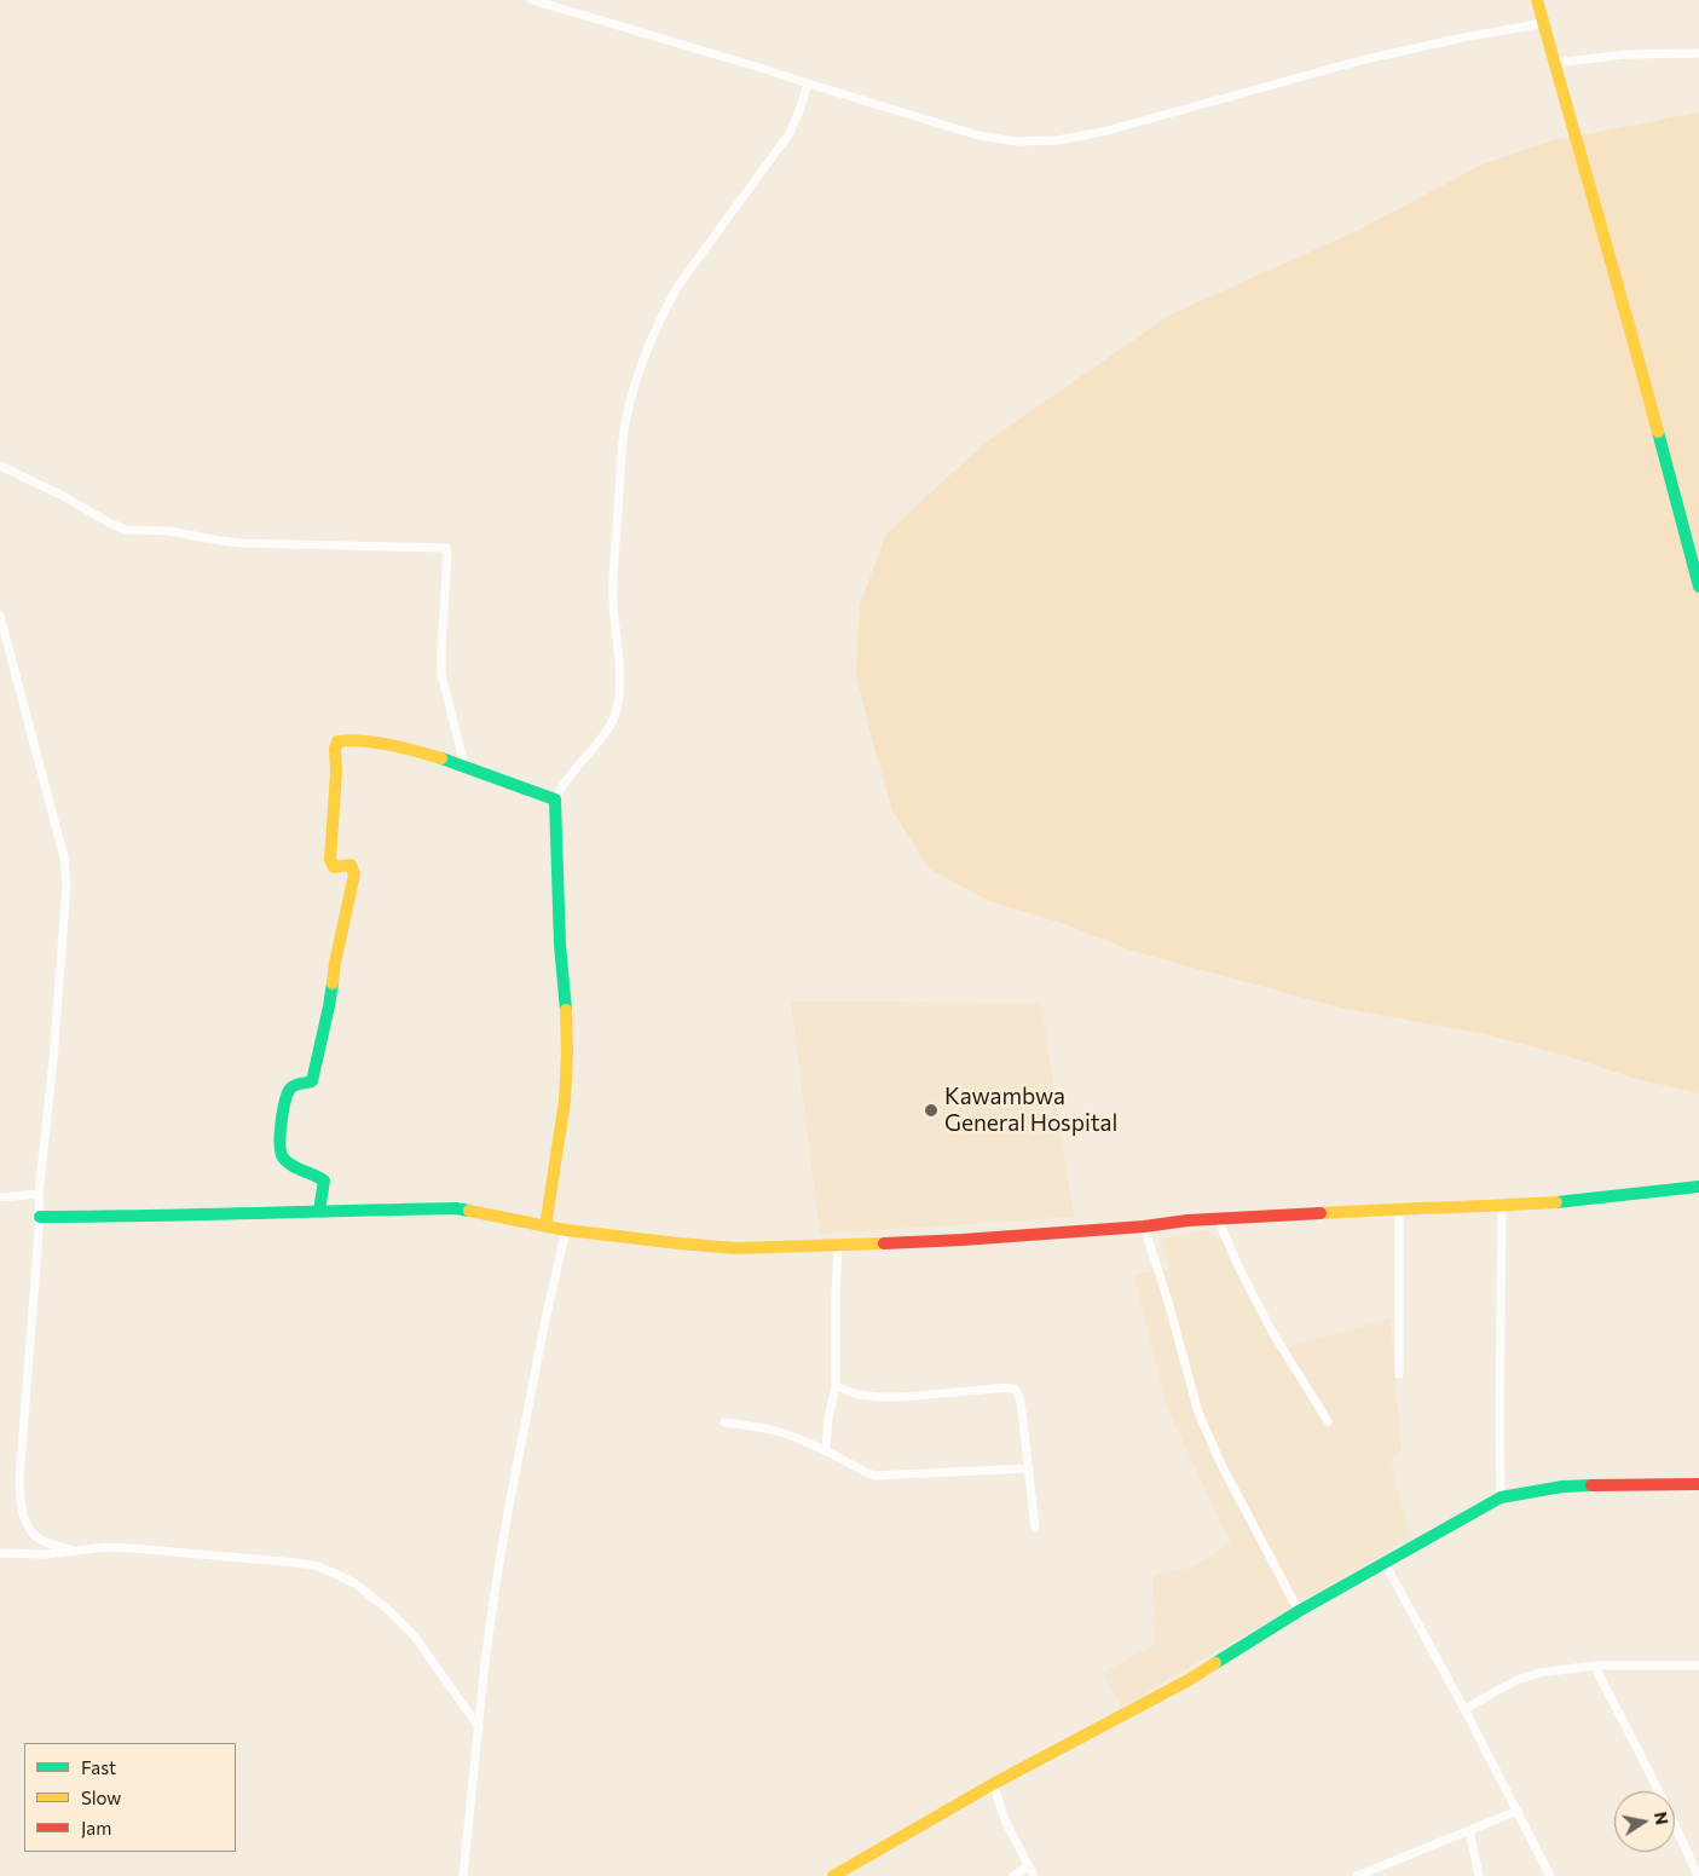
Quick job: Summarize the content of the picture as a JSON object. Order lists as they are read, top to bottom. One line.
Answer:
{"places":["Kawambwa General Hospital"],"legend":["Fast","Slow","Jam"],"north":"right"}
